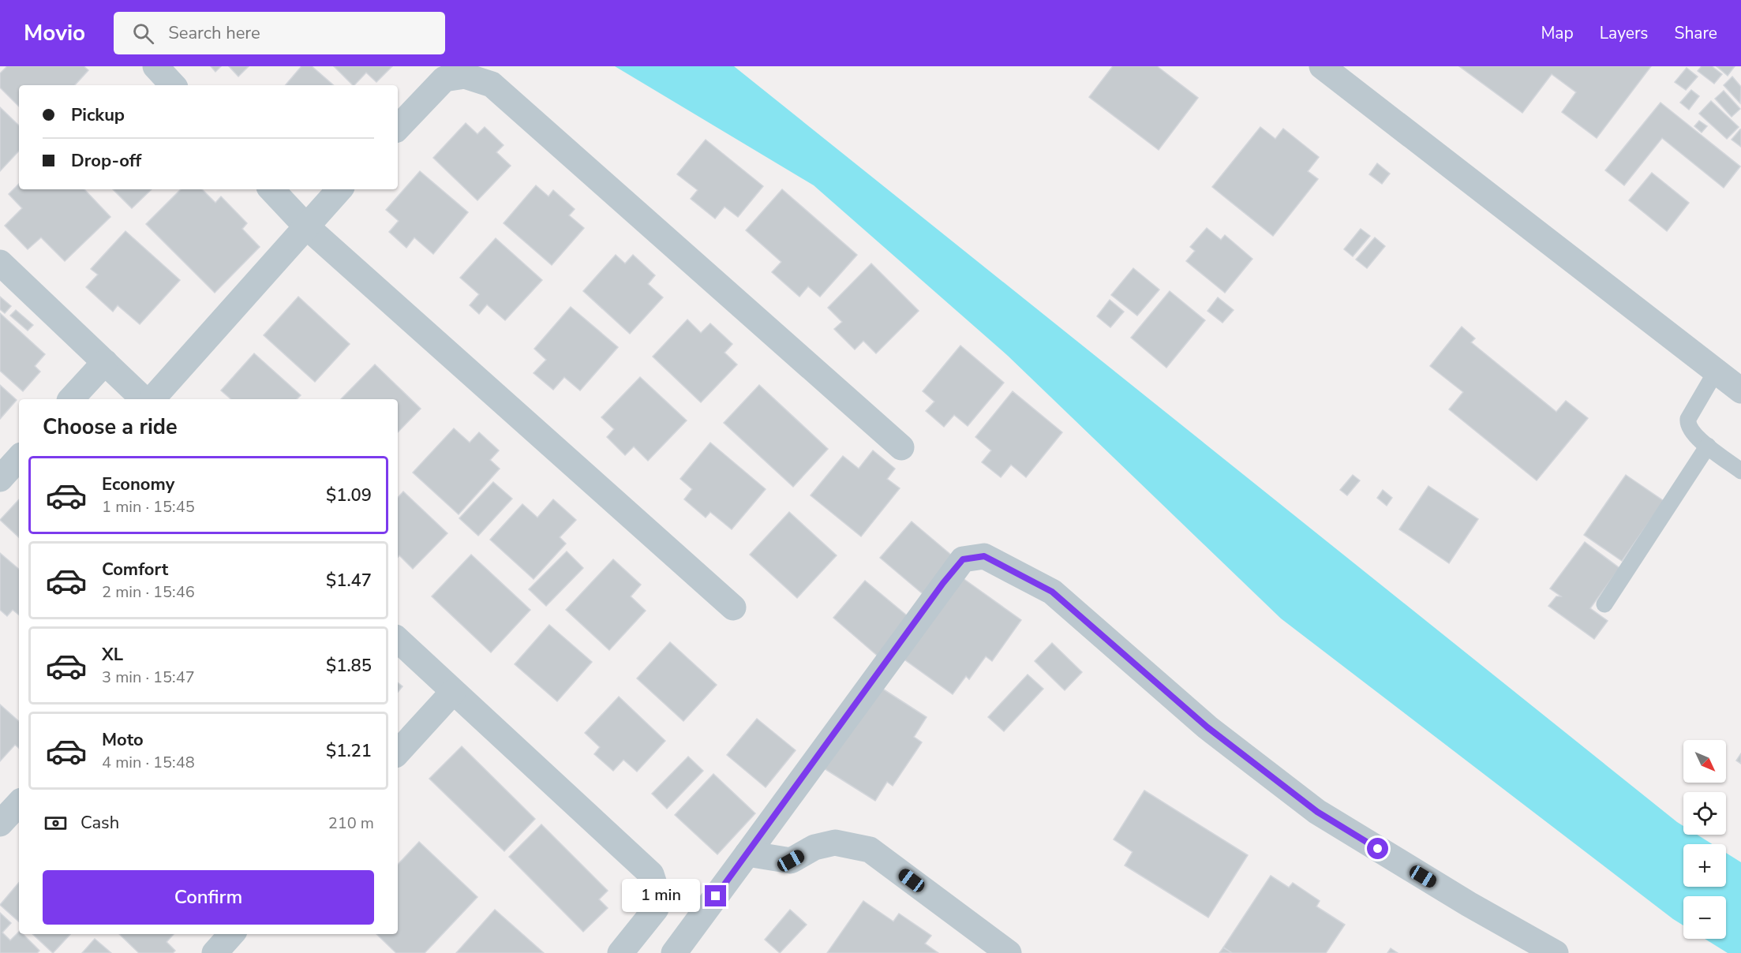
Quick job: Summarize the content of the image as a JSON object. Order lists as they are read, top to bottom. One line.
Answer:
{"north":"bottom right","page":{"header":"Movio","search":"Search here","nav":["Map","Layers","Share"],"banner":["Pickup","Drop-off"],"heading":"Choose a ride","list":[{"name":"Economy","note":"1 min · 15:45","value":"$1.09"},{"name":"Comfort","note":"2 min · 15:46","value":"$1.47"},{"name":"XL","note":"3 min · 15:47","value":"$1.85"},{"name":"Moto","note":"4 min · 15:48","value":"$1.21"}],"map_buttons":["+","−"],"pay":["Cash","210 m"],"buttons":"Confirm","bubble":"1 min"}}
